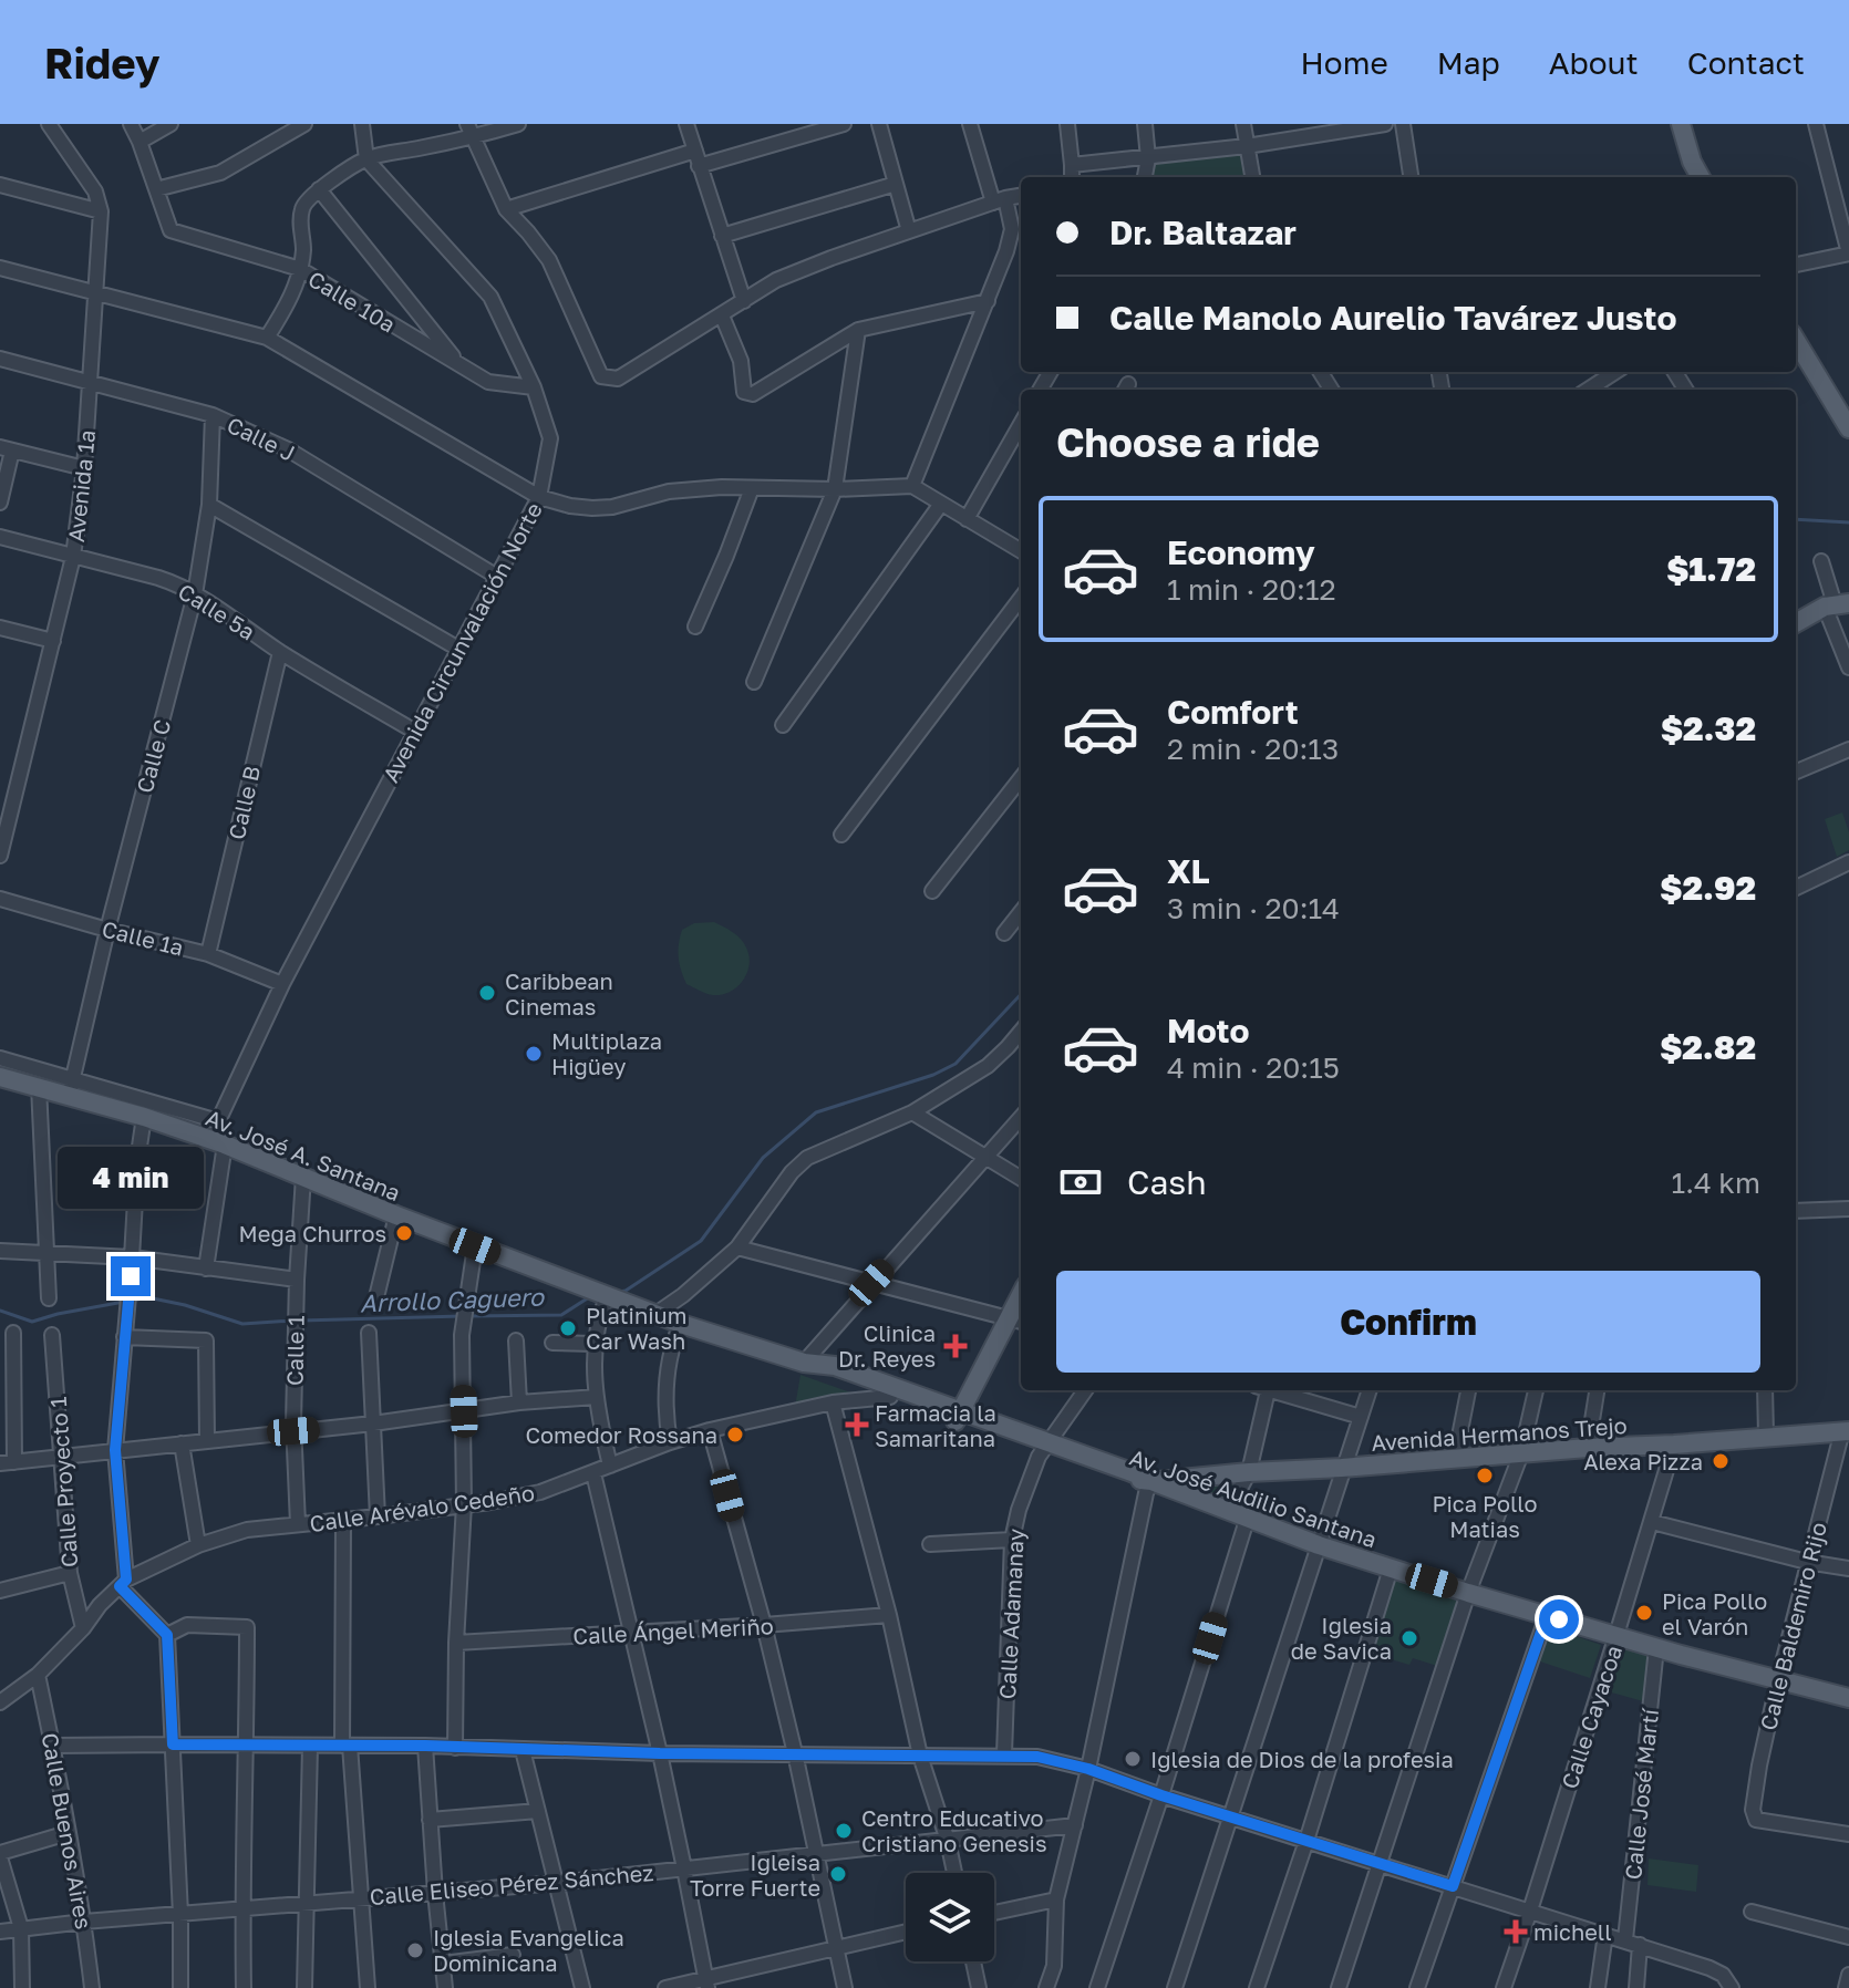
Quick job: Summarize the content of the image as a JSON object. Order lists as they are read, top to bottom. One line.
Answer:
{"streets":{"main road":["Av. José A. Santana","Avenida Hermanos Trejo","Av. José Audilio Santana"],"street":["Calle 10ª","Calle J","Avenida 1ª","Calle 5ª","Avenida Circunvalación Norte","Calle C","Calle B","Calle 1ª","Calle 1","Calle Proyecto 1","Calle Arévalo Cedeño","Calle Adamanay","Calle Baldemiro Rijo","Calle Ángel Meriño","Calle Cayacoa","Calle José Martí","Calle Buenos Aires","Calle Eliseo Pérez Sánchez"]},"crossings":[["Calle 10ª","Avenida Circunvalación Norte"],["Calle J","Avenida 1ª"],["Calle J","Avenida Circunvalación Norte"],["Calle J","Calle C"],["Avenida 1ª","Calle 5ª"],["Calle 5ª","Avenida Circunvalación Norte"],["Calle 5ª","Calle C"],["Calle 5ª","Calle B"],["Avenida Circunvalación Norte","Calle C"],["Avenida Circunvalación Norte","Calle 1ª"],["Avenida Circunvalación Norte","Av. José A. Santana"],["Calle C","Calle 1ª"],["Calle C","Av. José A. Santana"],["Calle B","Calle 1ª"],["Av. José A. Santana","Calle 1"],["Calle 1","Calle Arévalo Cedeño"],["Avenida Hermanos Trejo","Av. José Audilio Santana"],["Avenida Hermanos Trejo","Calle Baldemiro Rijo"],["Avenida Hermanos Trejo","Calle Cayacoa"],["Calle Proyecto 1","Calle Arévalo Cedeño"],["Av. José Audilio Santana","Calle Adamanay"],["Av. José Audilio Santana","Calle Baldemiro Rijo"],["Av. José Audilio Santana","Calle Cayacoa"],["Av. José Audilio Santana","Calle José Martí"],["Calle Arévalo Cedeño","Calle Buenos Aires"],["Calle Buenos Aires","Calle Eliseo Pérez Sánchez"]],"water":["Arrollo Caguero"],"places":{"other":["Caribbean Cinemas","Multiplaza Higüey","Mega Churros","Platinium Car Wash","Comedor Rossana","Alexa Pizza","Pica Pollo Matias","Pica Pollo el Varón","Iglesia de Savica","Iglesia de Dios de la profesia","Centro Educativo Cristiano Genesis","Igleisa Torre Fuerte","Iglesia Evangelica Dominicana"],"health":["Clinica Dr. Reyes","Farmacia la Samaritana","michell"]},"page":{"header":"Ridey","nav":["Home","Map","About","Contact"],"banner":["Dr. Baltazar","Calle Manolo Aurelio Tavárez Justo"],"heading":"Choose a ride","list":[{"name":"Economy","note":"1 min · 20:12","value":"$1.72"},{"name":"Comfort","note":"2 min · 20:13","value":"$2.32"},{"name":"XL","note":"3 min · 20:14","value":"$2.92"},{"name":"Moto","note":"4 min · 20:15","value":"$2.82"}],"pay":["Cash","1.4 km"],"bubble":"4 min","buttons":"Confirm"}}
